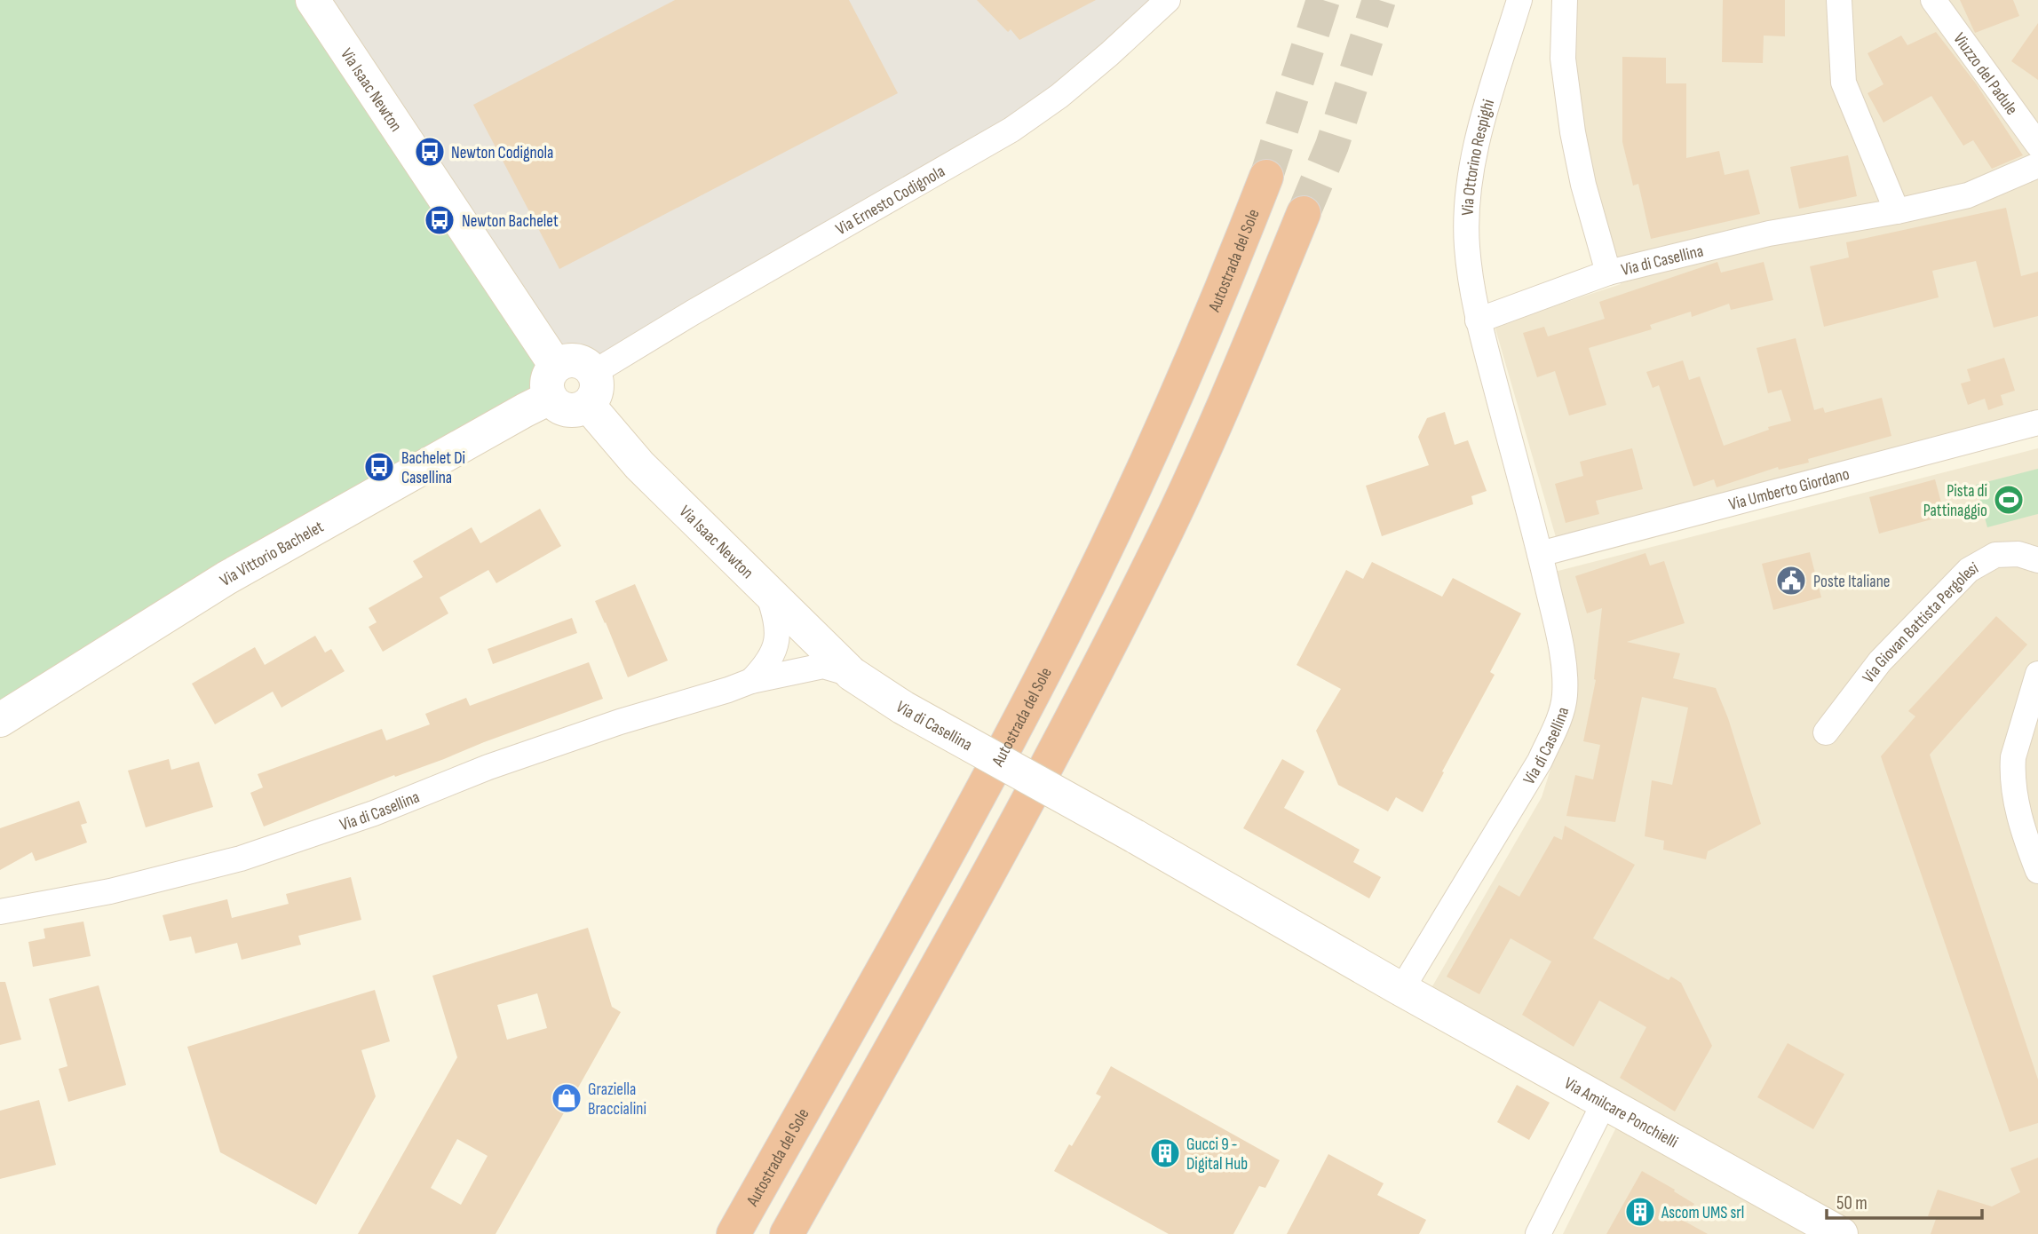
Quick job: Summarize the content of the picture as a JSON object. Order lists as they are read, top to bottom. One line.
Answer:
{"streets":{"highway":["Autostrada del Sole"],"street":["Viuzzo del Padule","Via Isaac Newton","Via Ottorino Respighi","Via Ernesto Codignola","Via di Casellina","Via Umberto Giordano","Via Vittorio Bachelet","Via Giovan Battista Pergolesi","Via Amilcare Ponchielli"]},"crossings":[["Via Isaac Newton","Via Ernesto Codignola"],["Via Isaac Newton","Via di Casellina"],["Via Isaac Newton","Via Vittorio Bachelet"],["Via Ottorino Respighi","Via di Casellina"],["Via Ernesto Codignola","Via Vittorio Bachelet"],["Via di Casellina","Via Umberto Giordano"],["Via di Casellina","Via Amilcare Ponchielli"]],"places":{"bus stop":["Newton Codignola","Newton Bachelet","Bachelet Di Casellina"],"sports":["Pista di Pattinaggio"],"public building":["Poste Italiane"],"shop":["Graziella Braccialini"],"building":["Gucci 9 - Digital Hub","Ascom UMS srl"]},"scale_bar":"50 m"}
